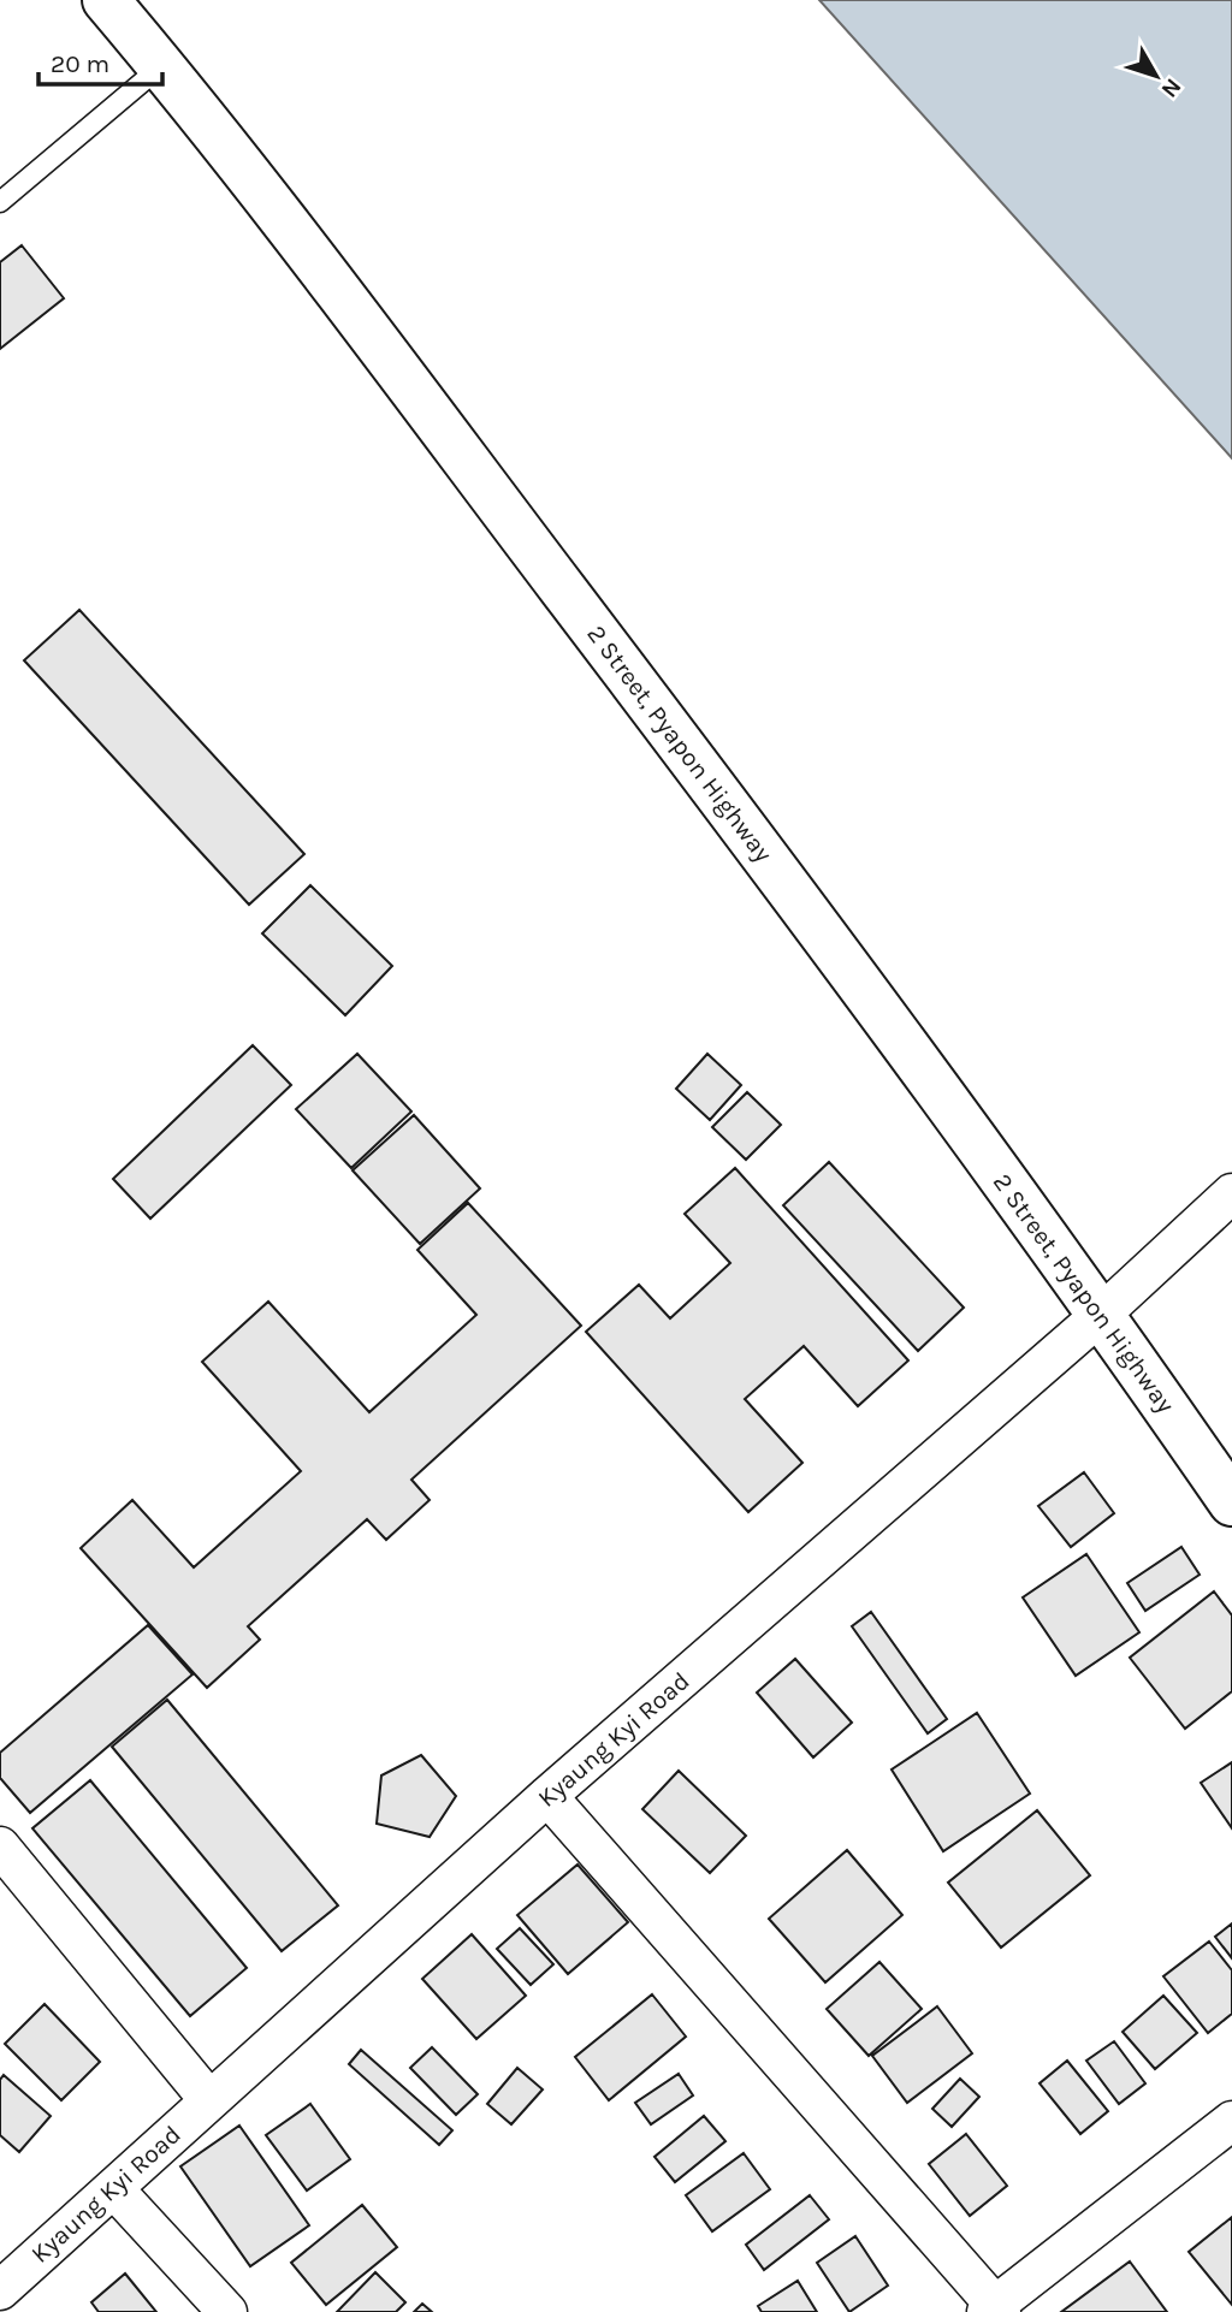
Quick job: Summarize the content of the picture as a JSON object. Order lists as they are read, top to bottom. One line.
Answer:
{"streets":{"main road":["2 Street, Pyapon Highway"],"street":["Kyaung Kyi Road"]},"crossings":[["2 Street, Pyapon Highway","Kyaung Kyi Road"]],"scale_bar":"20 m","north":"bottom right"}
